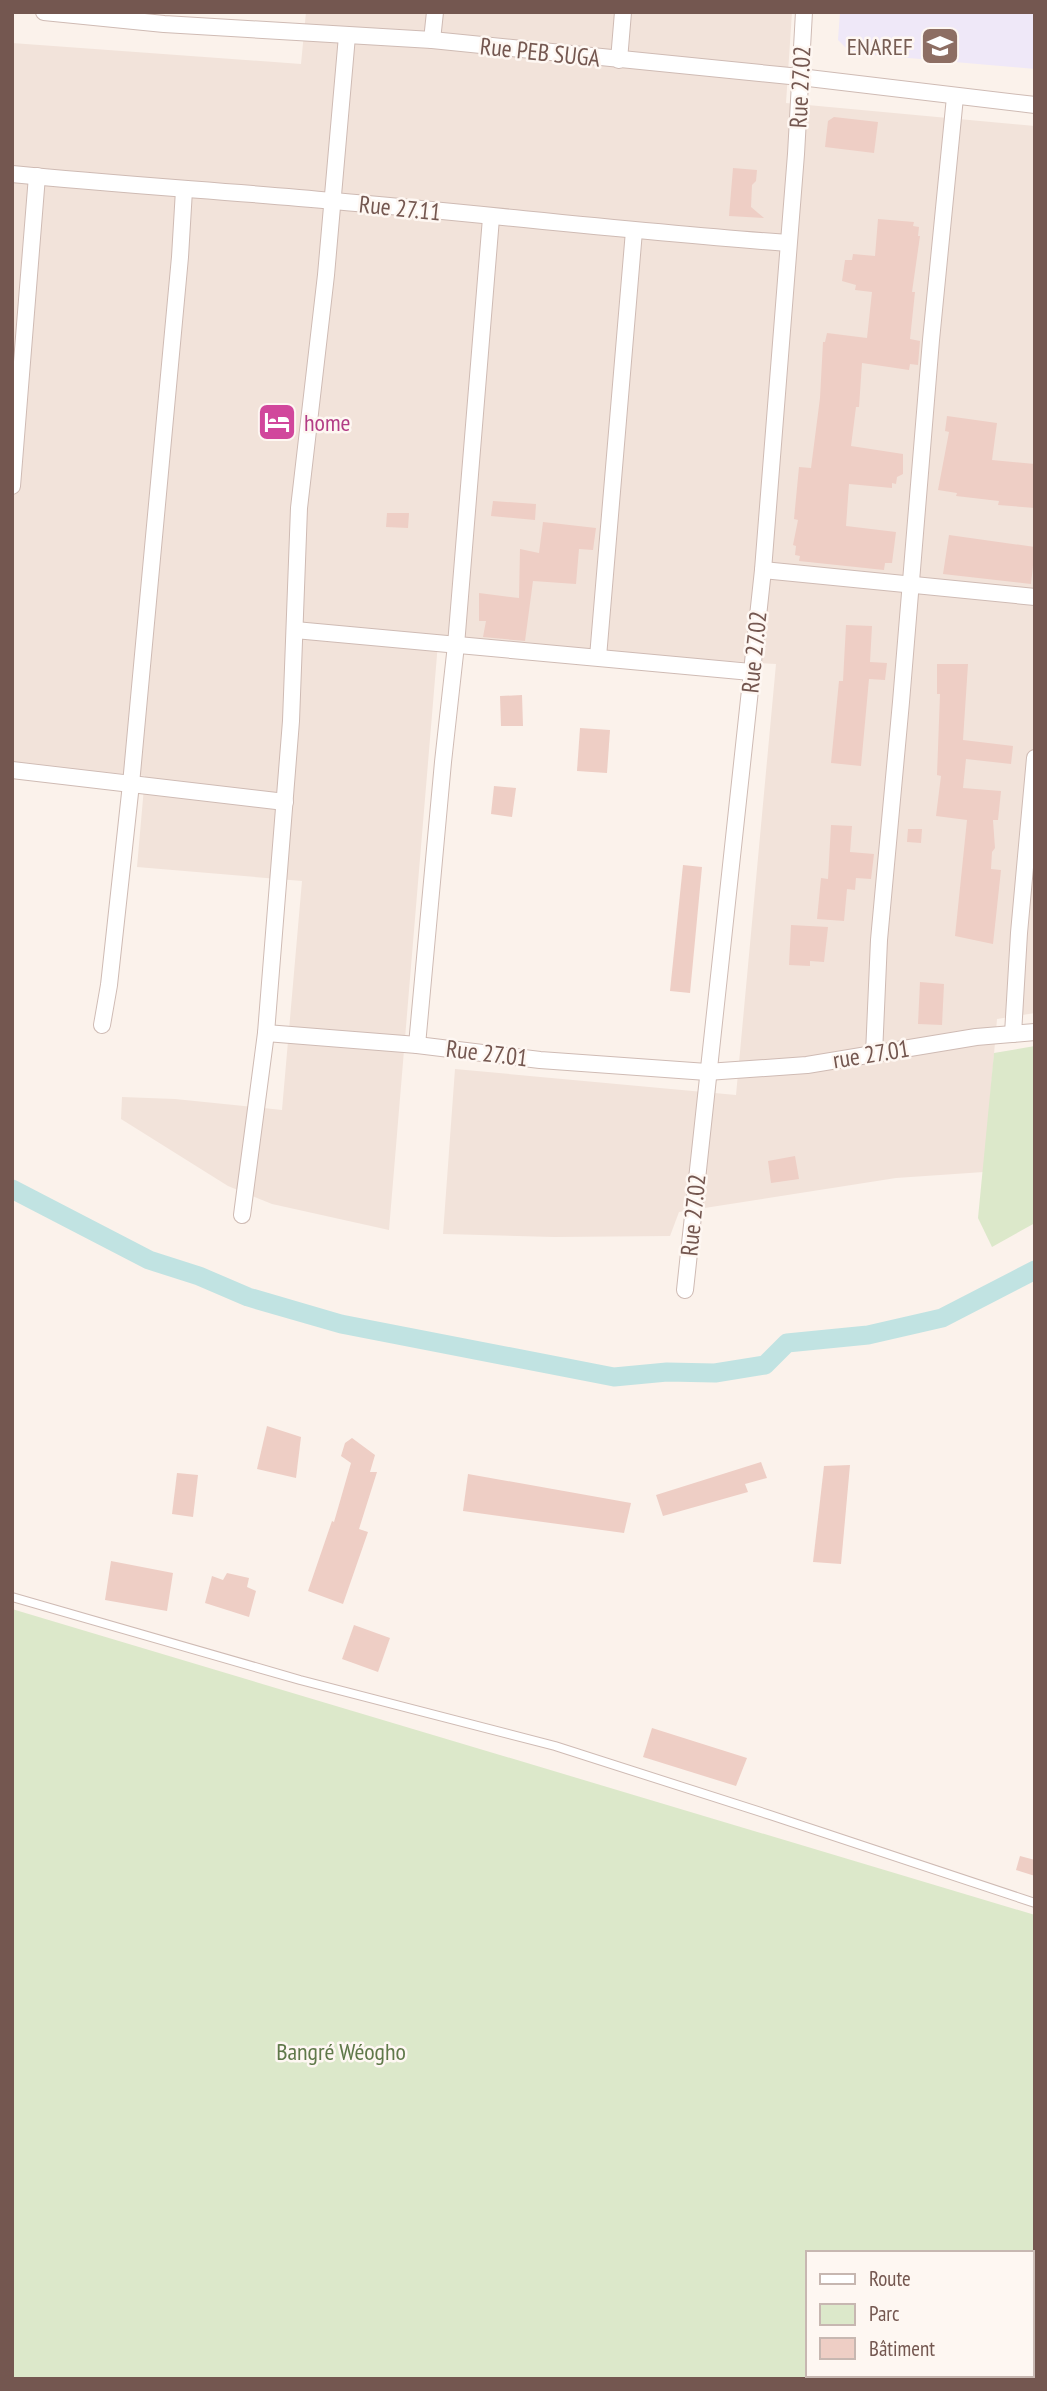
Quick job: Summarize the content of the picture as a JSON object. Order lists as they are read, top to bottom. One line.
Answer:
{"streets":{"street":["Rue PEB SUGA","Rue 27.02","Rue 27.11","Rue 27.01","rue 27.01"]},"crossings":[["Rue PEB SUGA","Rue 27.02"],["Rue 27.02","Rue 27.11"],["Rue 27.02","Rue 27.01"],["Rue 27.02","rue 27.01"],["Rue 27.01","rue 27.01"]],"parks":["Bangré Wéogho"],"places":{"school or university":["ENAREF"],"hotel":["home"]},"legend":["Route","Parc","Bâtiment"]}
